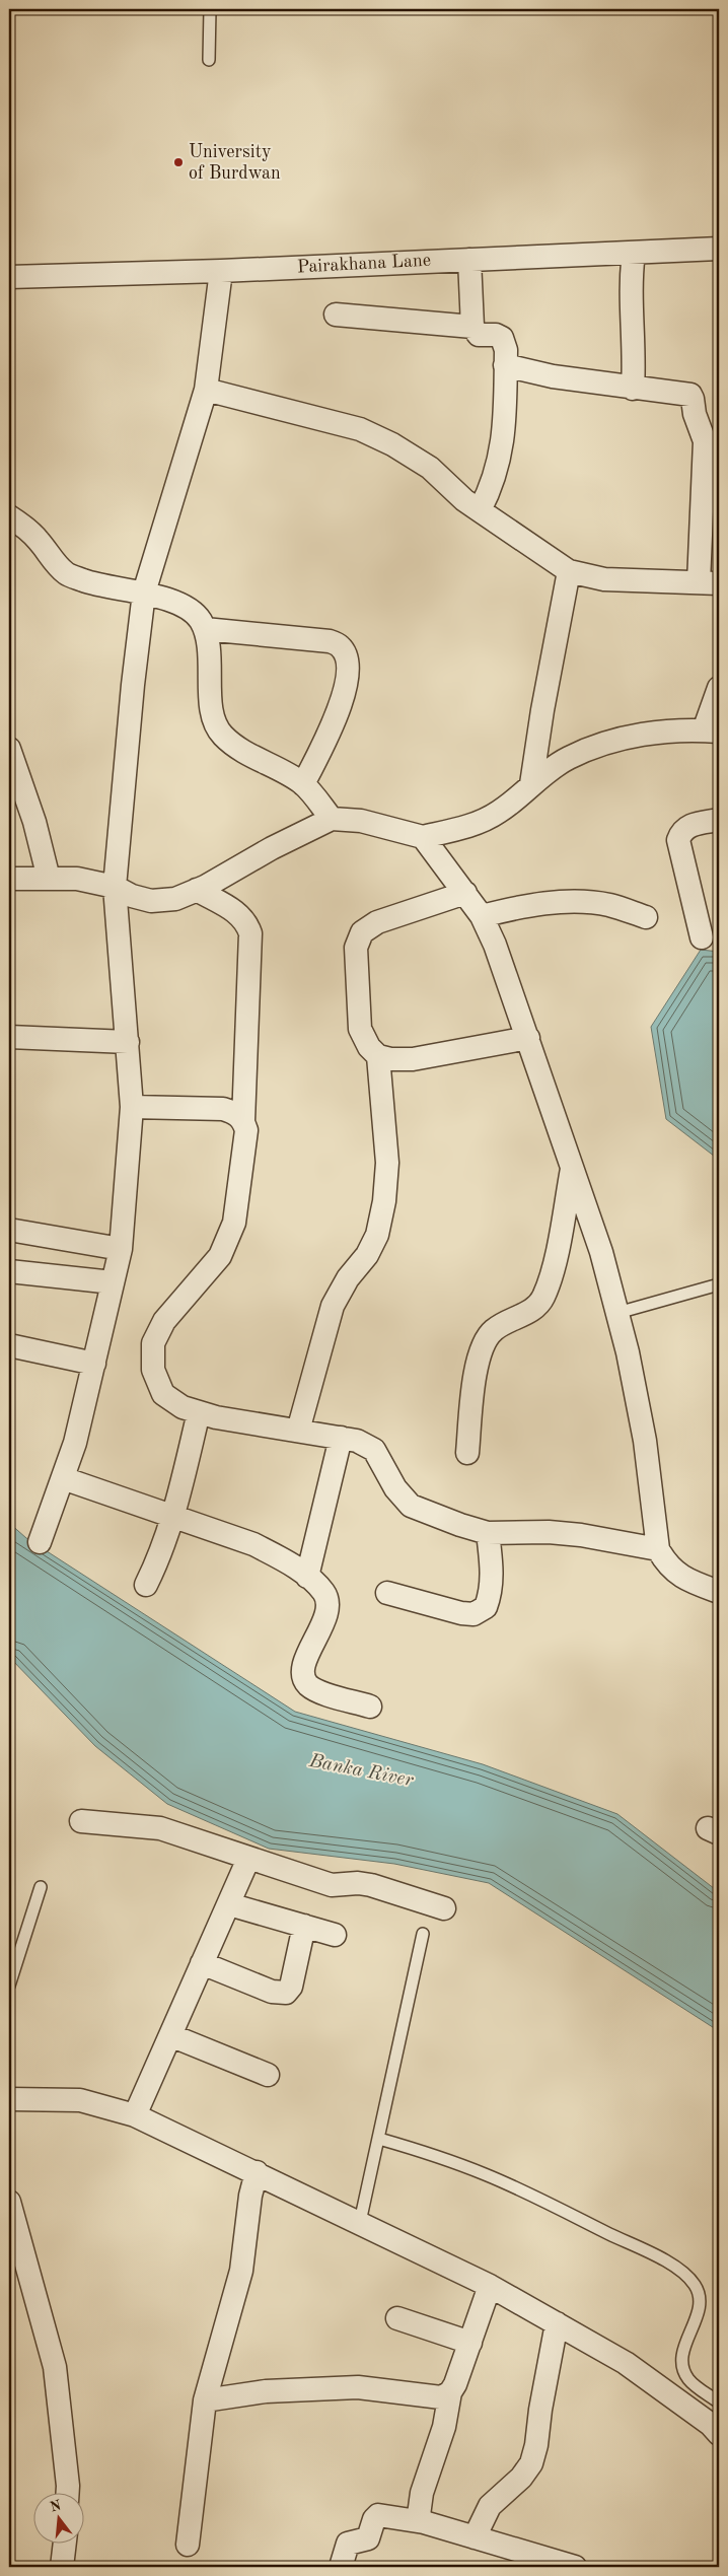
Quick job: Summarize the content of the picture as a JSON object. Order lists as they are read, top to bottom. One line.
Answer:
{"streets":{"street":["Pairakhana Lane"]},"water":["Banka River"],"places":["University of Burdwan"],"north":"top"}
